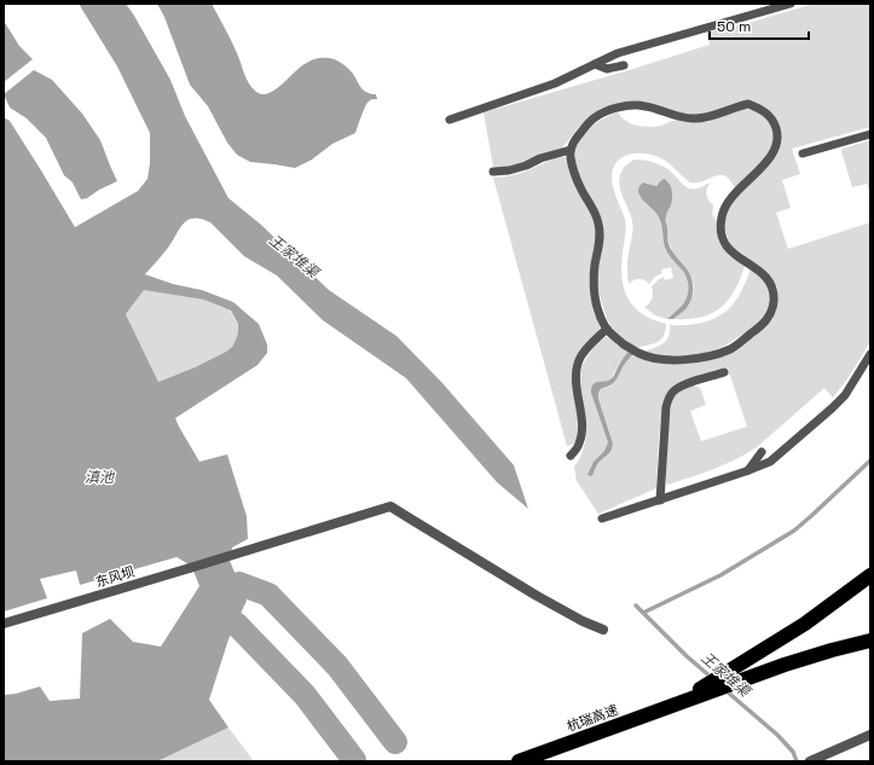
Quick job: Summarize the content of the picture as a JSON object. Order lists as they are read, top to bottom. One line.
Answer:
{"streets":{"highway":["杭瑞高速"],"street":["东风坝"]},"water":["王家堆渠","滇池"],"scale_bar":"50 m"}
